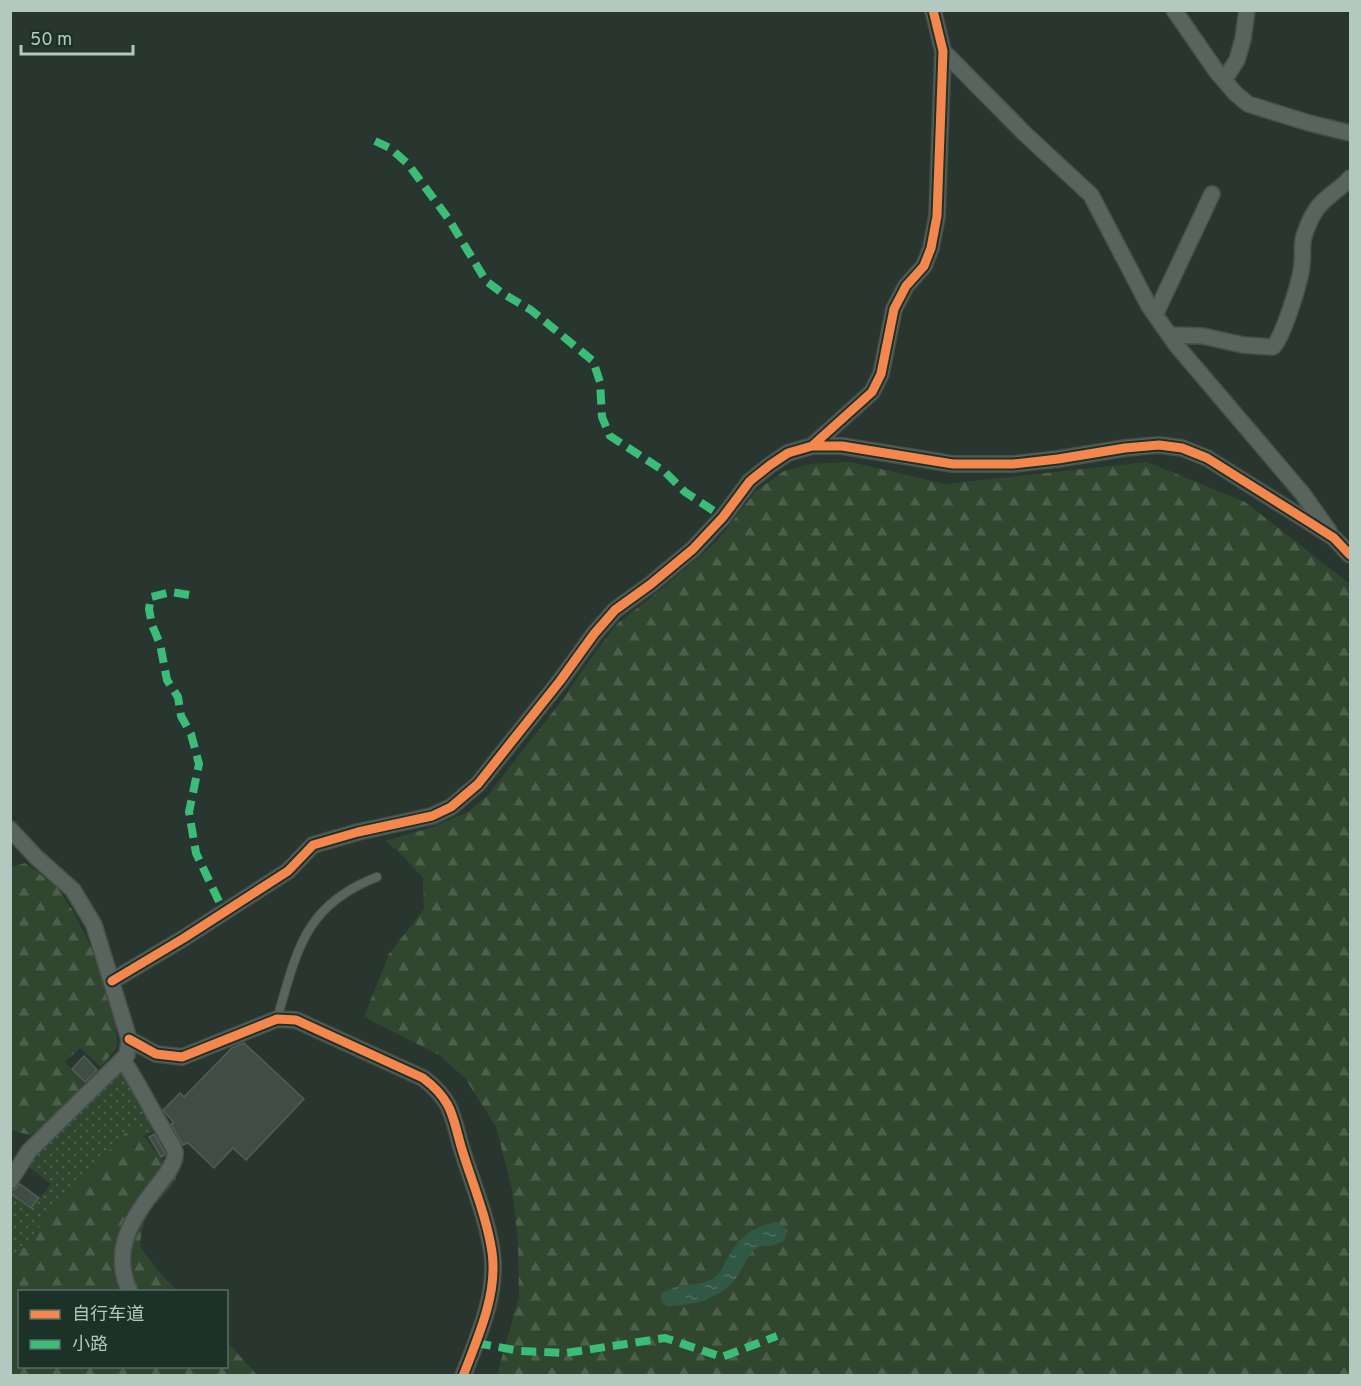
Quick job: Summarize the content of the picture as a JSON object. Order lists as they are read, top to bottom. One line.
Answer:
{"legend":["自行车道","小路"],"scale_bar":"50 m"}
